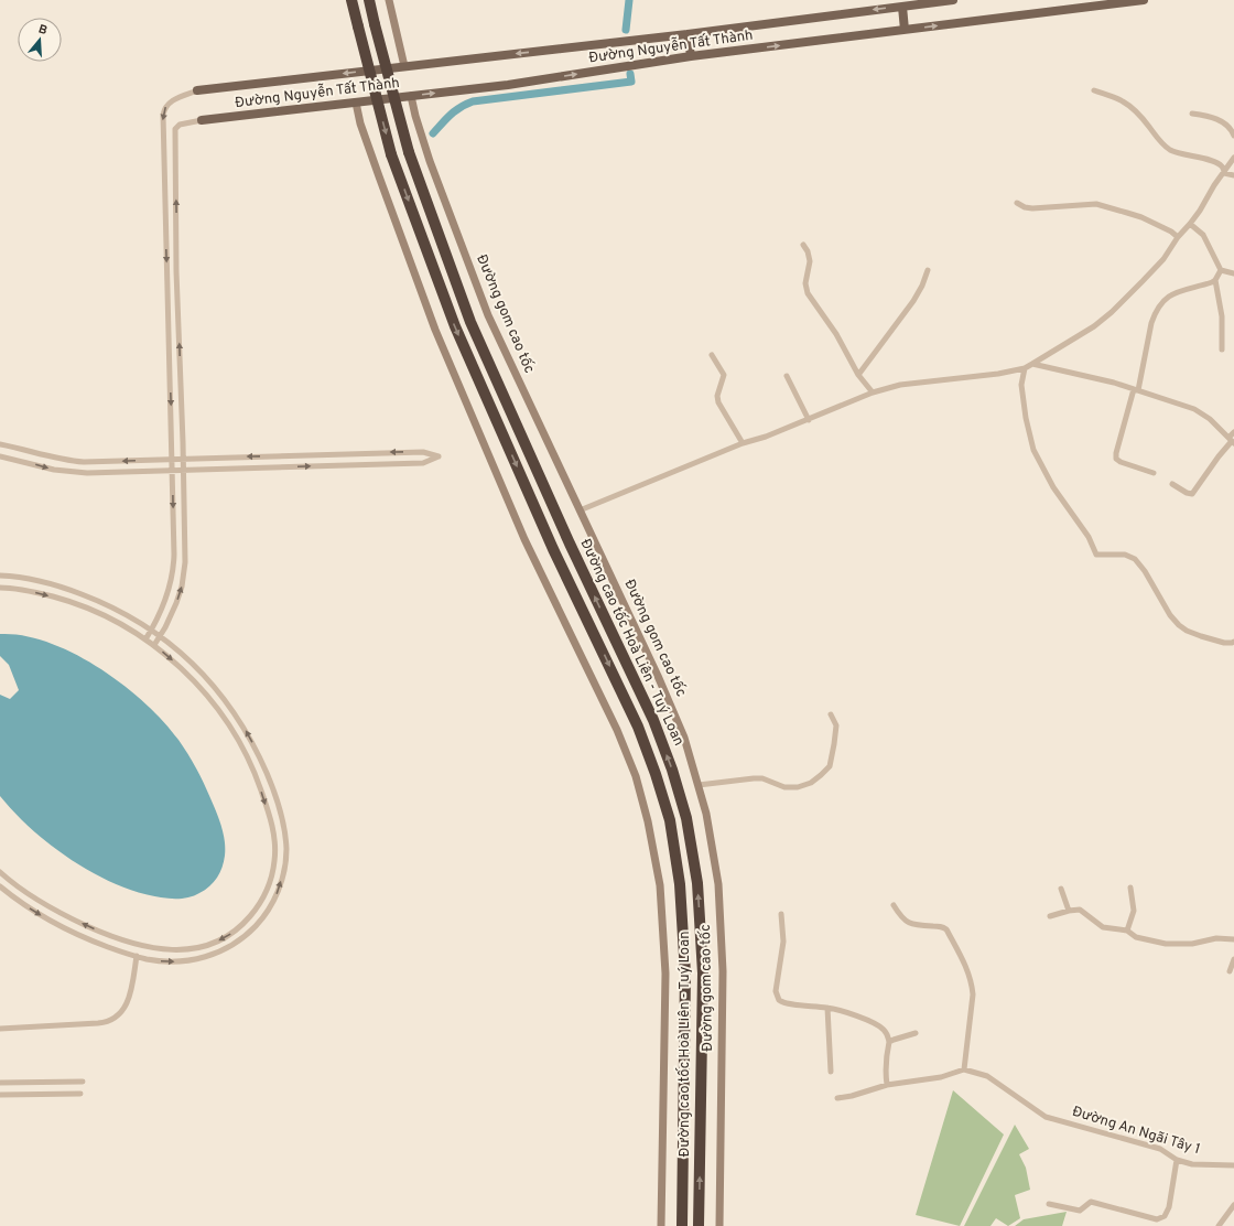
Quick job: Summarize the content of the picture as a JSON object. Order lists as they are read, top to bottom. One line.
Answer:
{"streets":{"highway":["Đường cao tốc Hoà Liên - Tuý Loan"],"main road":["Đường Nguyễn Tất Thành","Đường gom cao tốc"],"street":["Đường An Ngãi Tây 1"]},"crossings":[["Đường Nguyễn Tất Thành","Đường gom cao tốc"]],"north":"top"}
